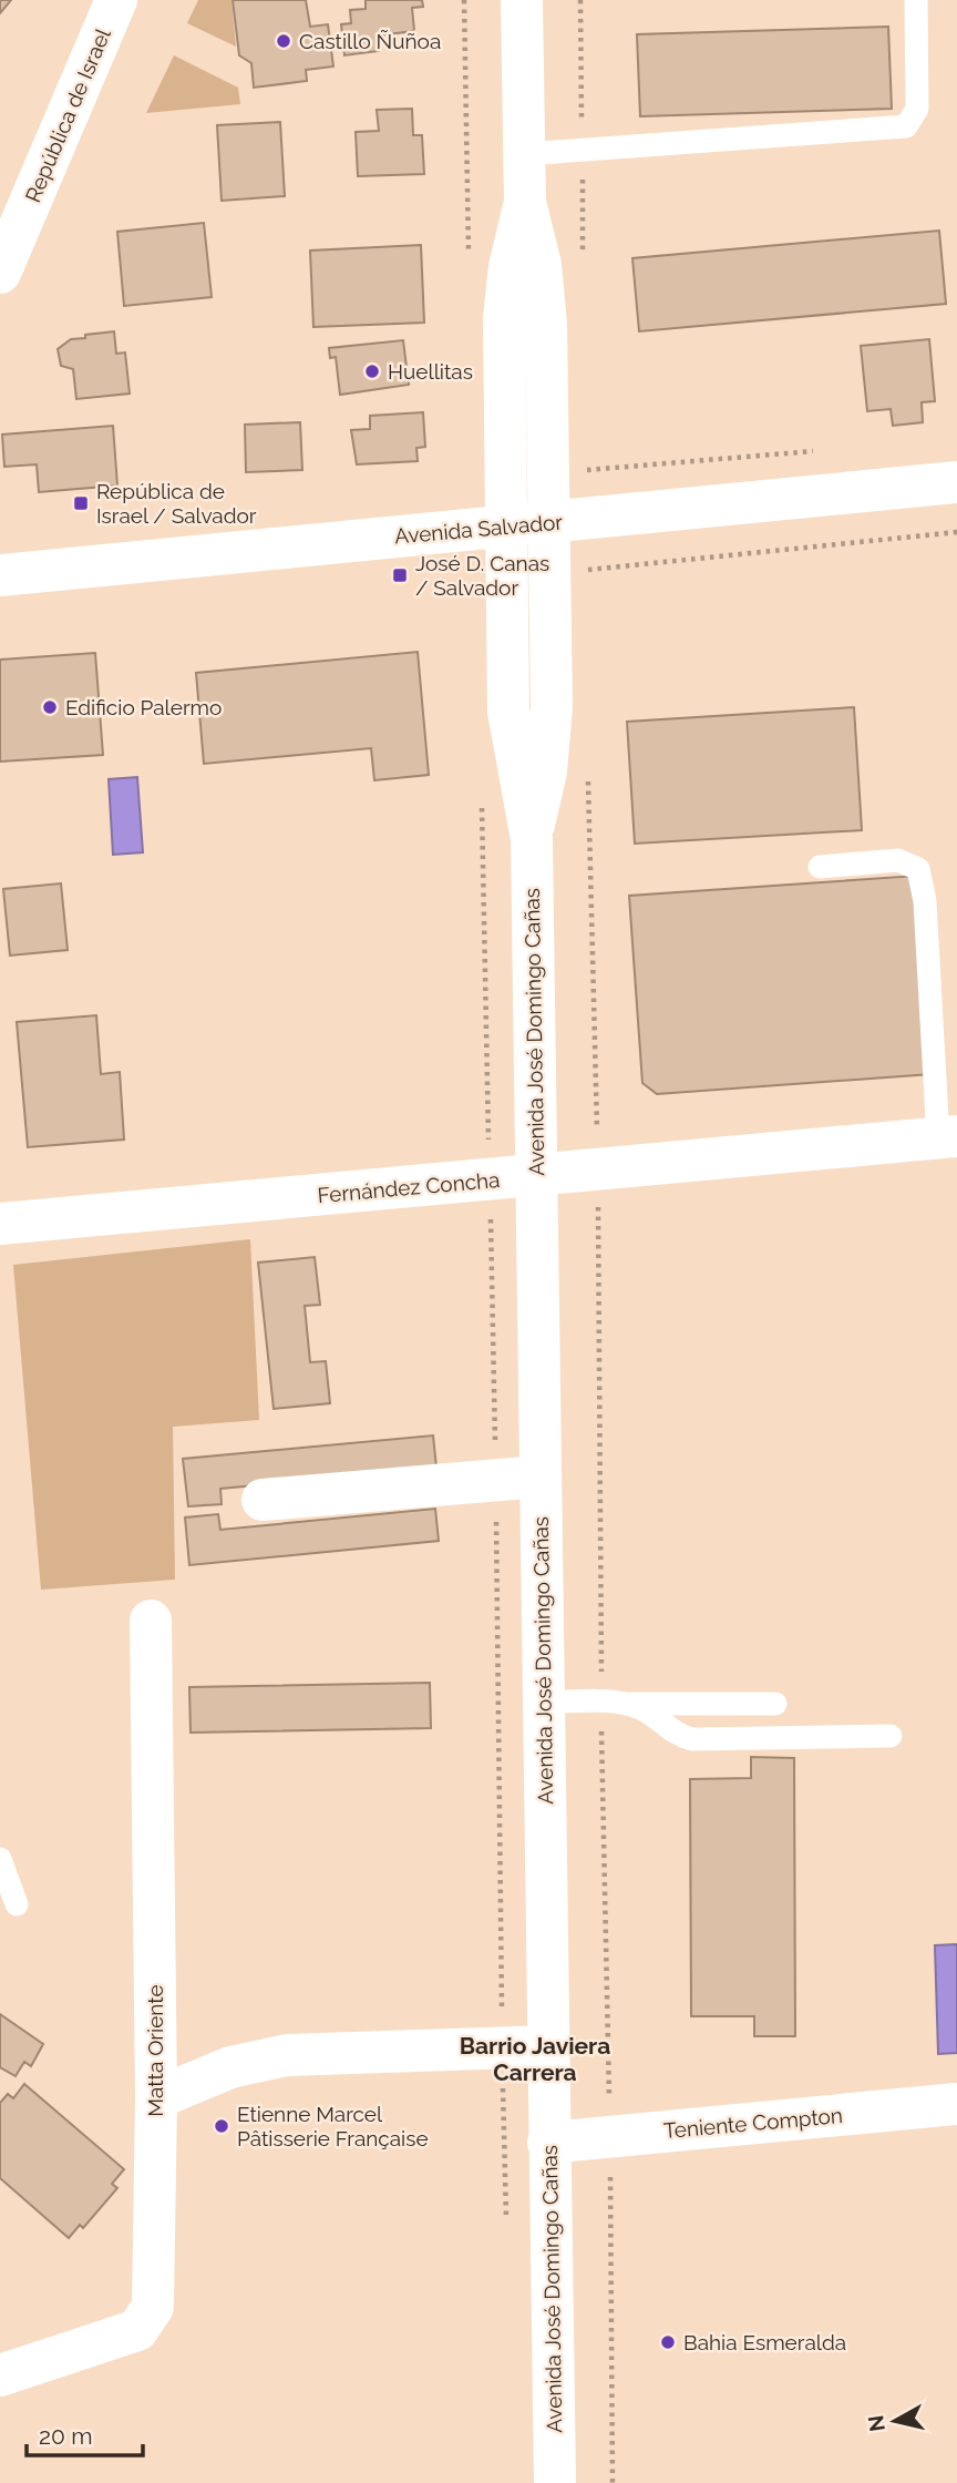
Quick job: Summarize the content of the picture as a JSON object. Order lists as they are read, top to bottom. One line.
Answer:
{"streets":{"street":["República de Israel","Avenida Salvador","Avenida José Domingo Cañas","Fernández Concha","Matta Oriente","Teniente Compton"]},"crossings":[["Avenida Salvador","Avenida José Domingo Cañas"],["Avenida José Domingo Cañas","Fernández Concha"],["Avenida José Domingo Cañas","Teniente Compton"]],"districts":["Barrio Javiera Carrera"],"places":{"other":["Castillo Ñuñoa","Huellitas","Edificio Palermo","Etienne Marcel Pâtisserie Française","Bahia Esmeralda"],"transit":["República de Israel / Salvador","José D. Canas / Salvador"]},"scale_bar":"20 m","north":"left"}
